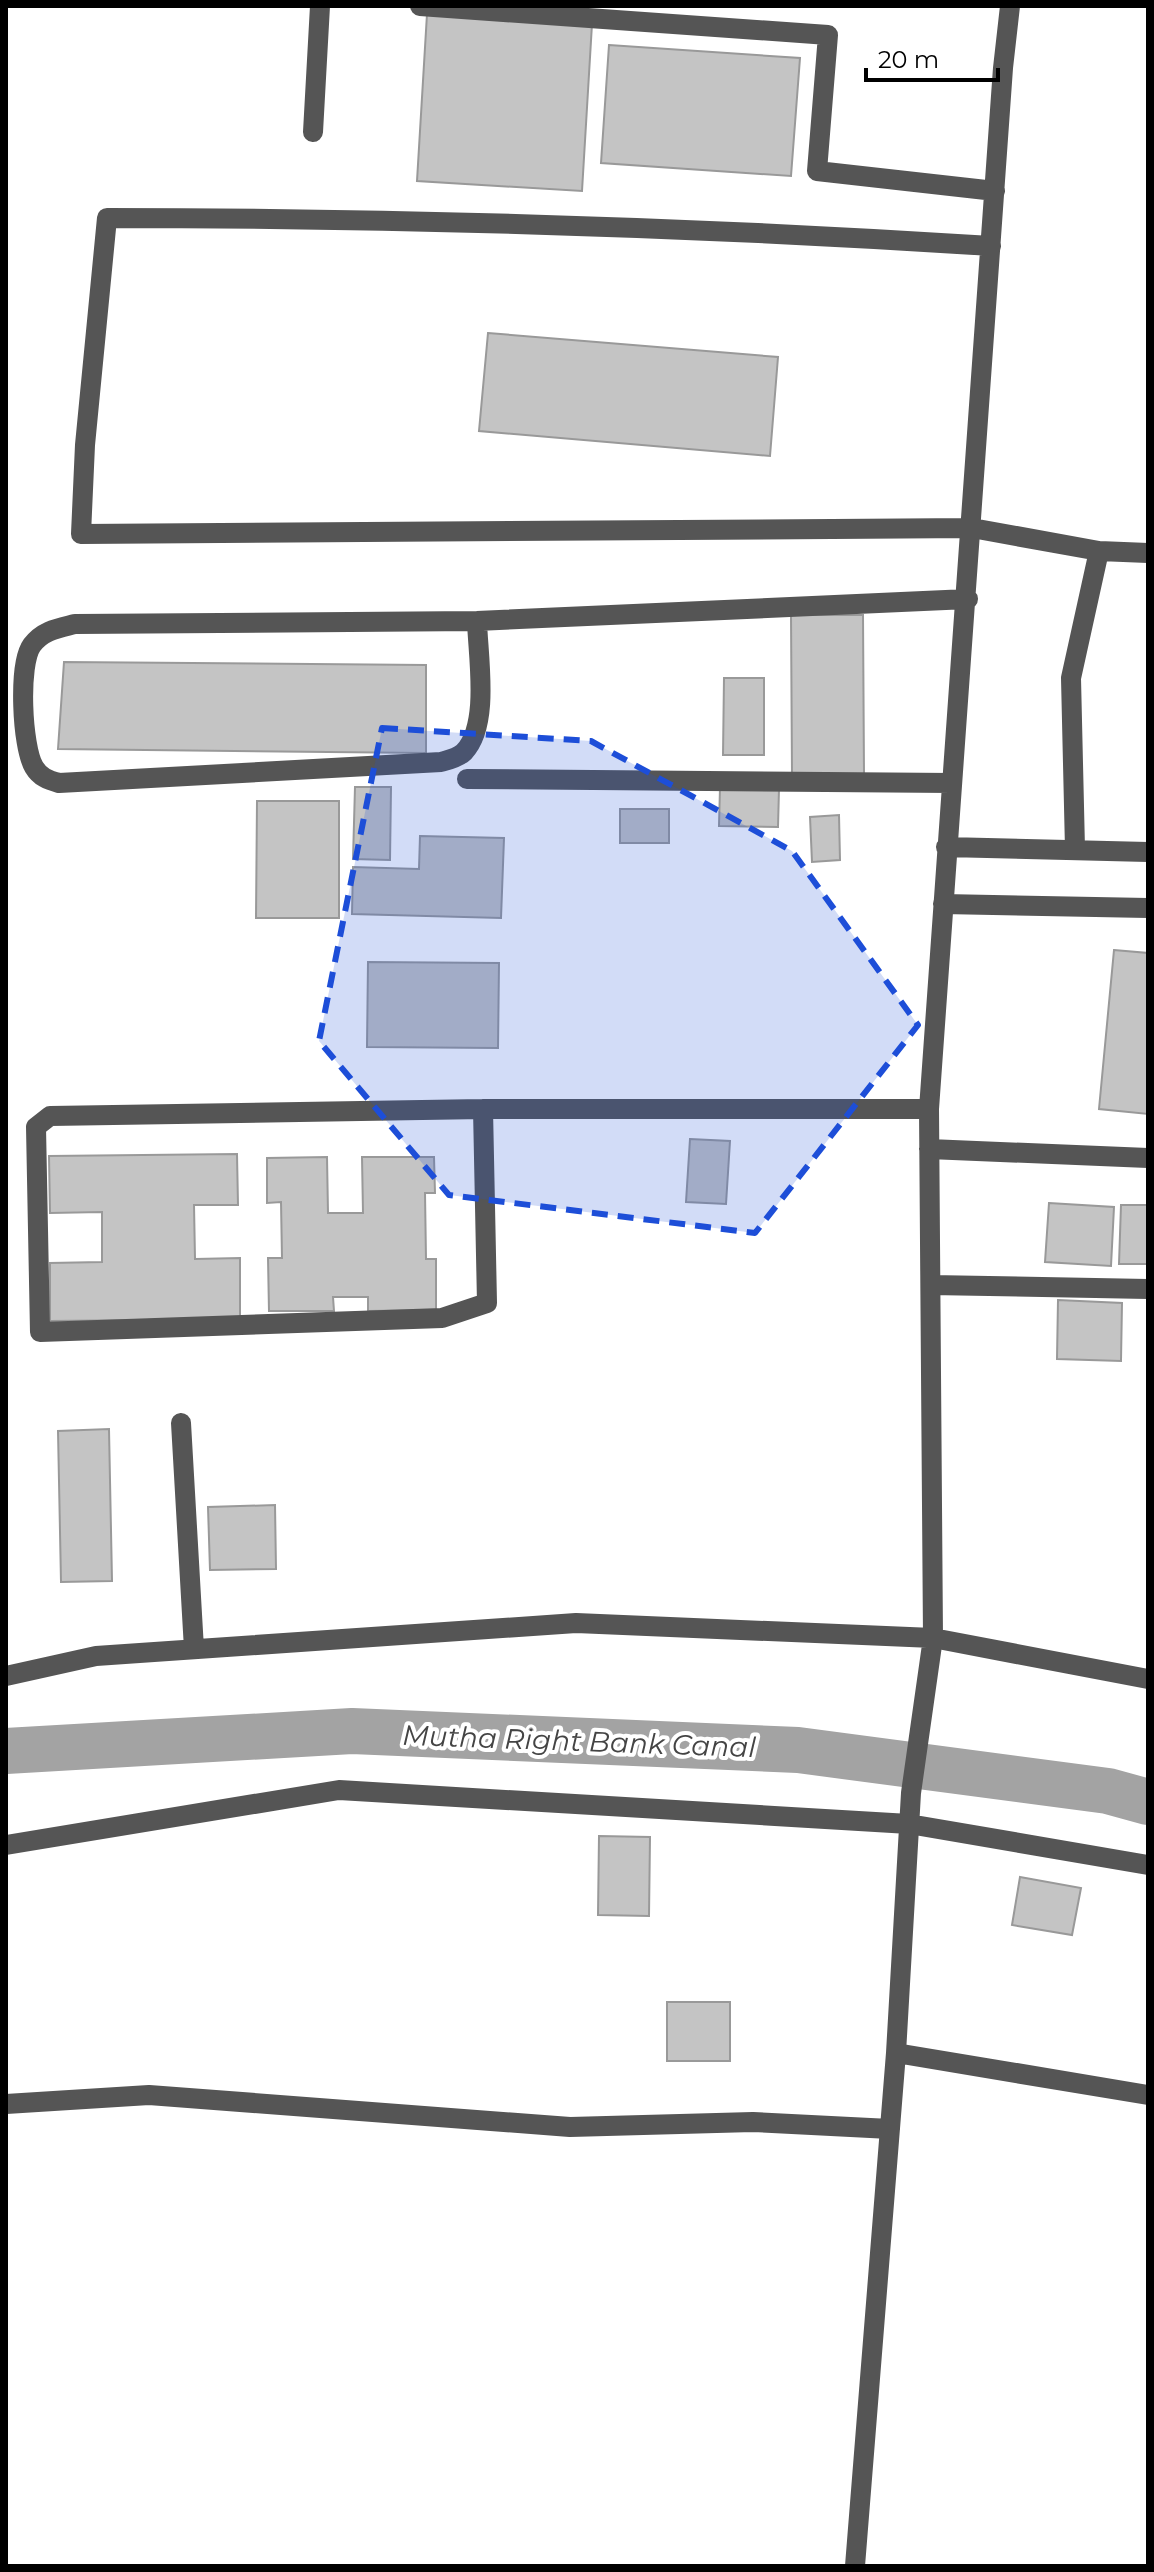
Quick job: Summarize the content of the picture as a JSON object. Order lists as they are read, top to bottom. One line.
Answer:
{"water":["Mutha Right Bank Canal"],"scale_bar":"20 m"}
